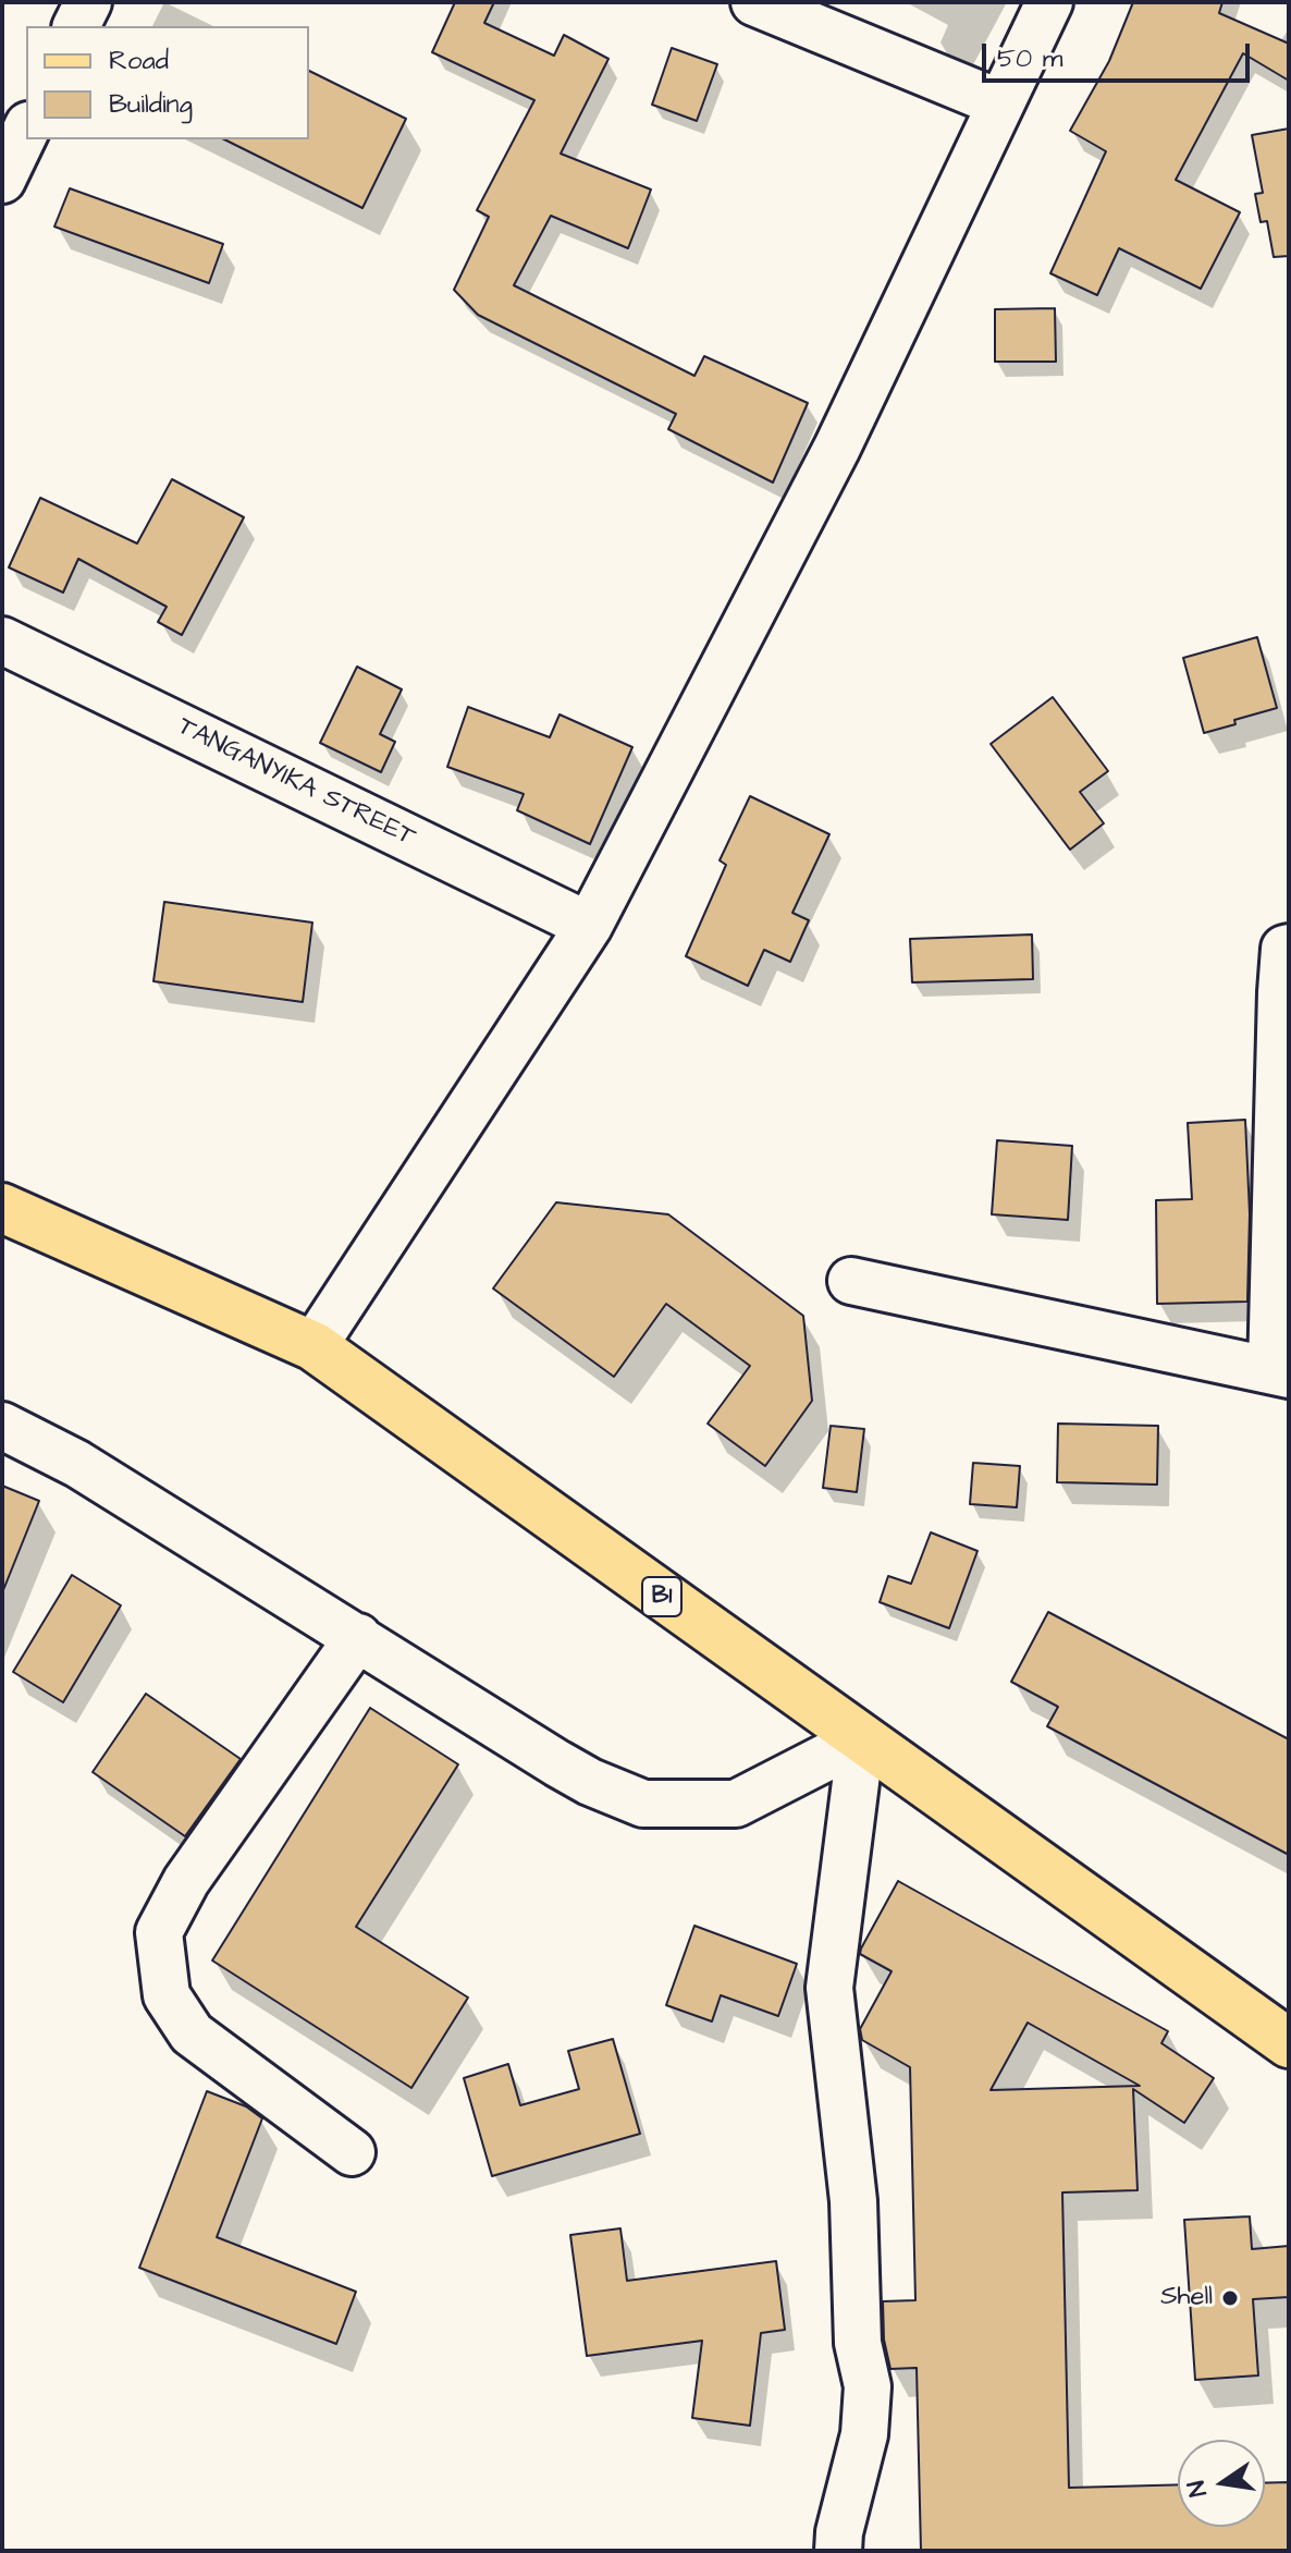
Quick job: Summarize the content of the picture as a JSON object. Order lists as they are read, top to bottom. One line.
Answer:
{"streets":{"main road":["B1"],"street":["TANGANYIKA STREET"]},"places":["Shell"],"legend":["Road","Building"],"scale_bar":"50 m","north":"left"}
